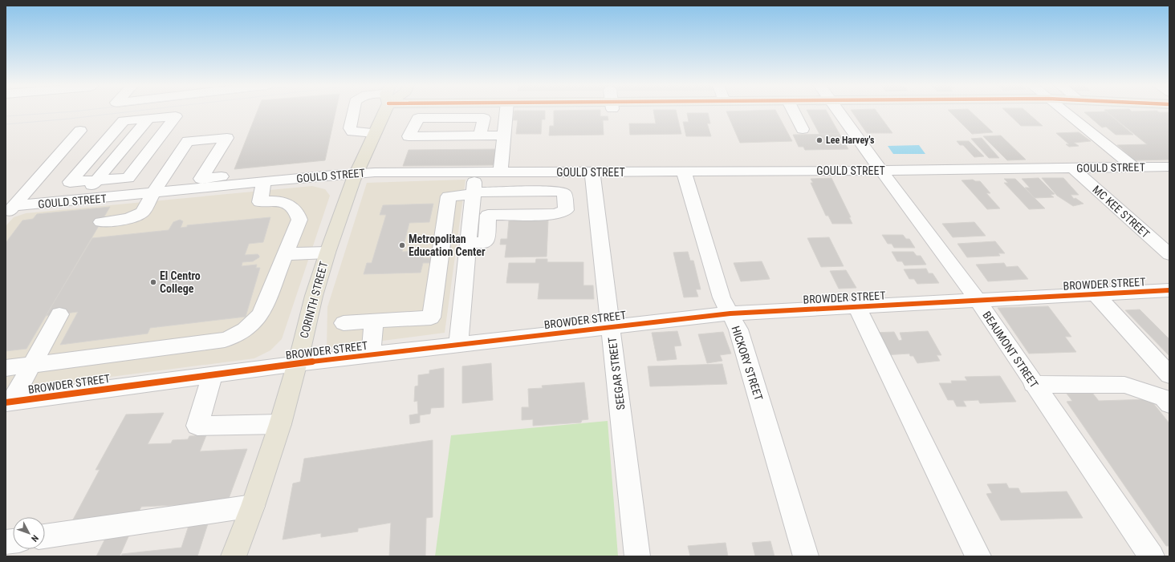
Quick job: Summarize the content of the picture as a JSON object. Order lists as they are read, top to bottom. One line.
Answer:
{"streets":{"main road":["CORINTH STREET"],"street":["GOULD STREET","MC KEE STREET","BROWDER STREET","BEAUMONT STREET","HICKORY STREET","SEEGAR STREET"]},"crossings":[["GOULD STREET","MC KEE STREET"],["GOULD STREET","CORINTH STREET"],["GOULD STREET","BEAUMONT STREET"],["GOULD STREET","HICKORY STREET"],["GOULD STREET","SEEGAR STREET"],["BROWDER STREET","CORINTH STREET"],["BROWDER STREET","BEAUMONT STREET"],["BROWDER STREET","HICKORY STREET"],["BROWDER STREET","SEEGAR STREET"]],"places":["Lee Harvey's","Metropolitan Education Center","El Centro College"],"north":"bottom right"}
